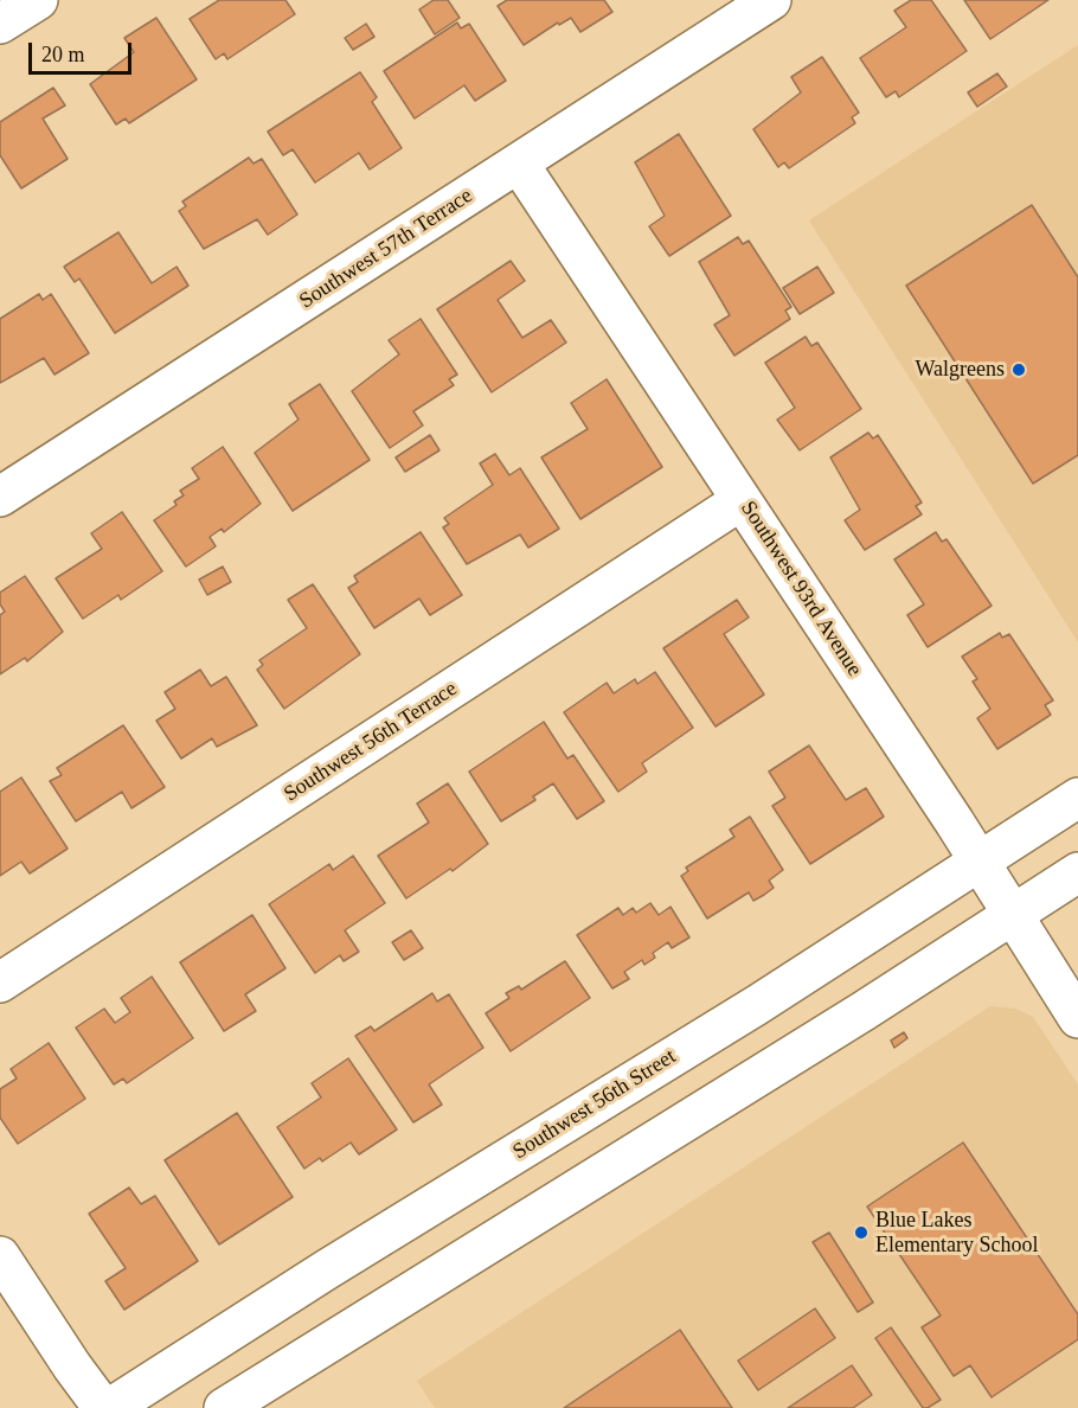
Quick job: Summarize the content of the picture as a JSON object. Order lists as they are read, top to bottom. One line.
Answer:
{"streets":{"street":["Southwest 57th Terrace","Southwest 93rd Avenue","Southwest 56th Terrace","Southwest 56th Street"]},"crossings":[["Southwest 57th Terrace","Southwest 93rd Avenue"],["Southwest 93rd Avenue","Southwest 56th Terrace"],["Southwest 93rd Avenue","Southwest 56th Street"]],"places":["Walgreens","Blue Lakes Elementary School"],"scale_bar":"20 m"}
